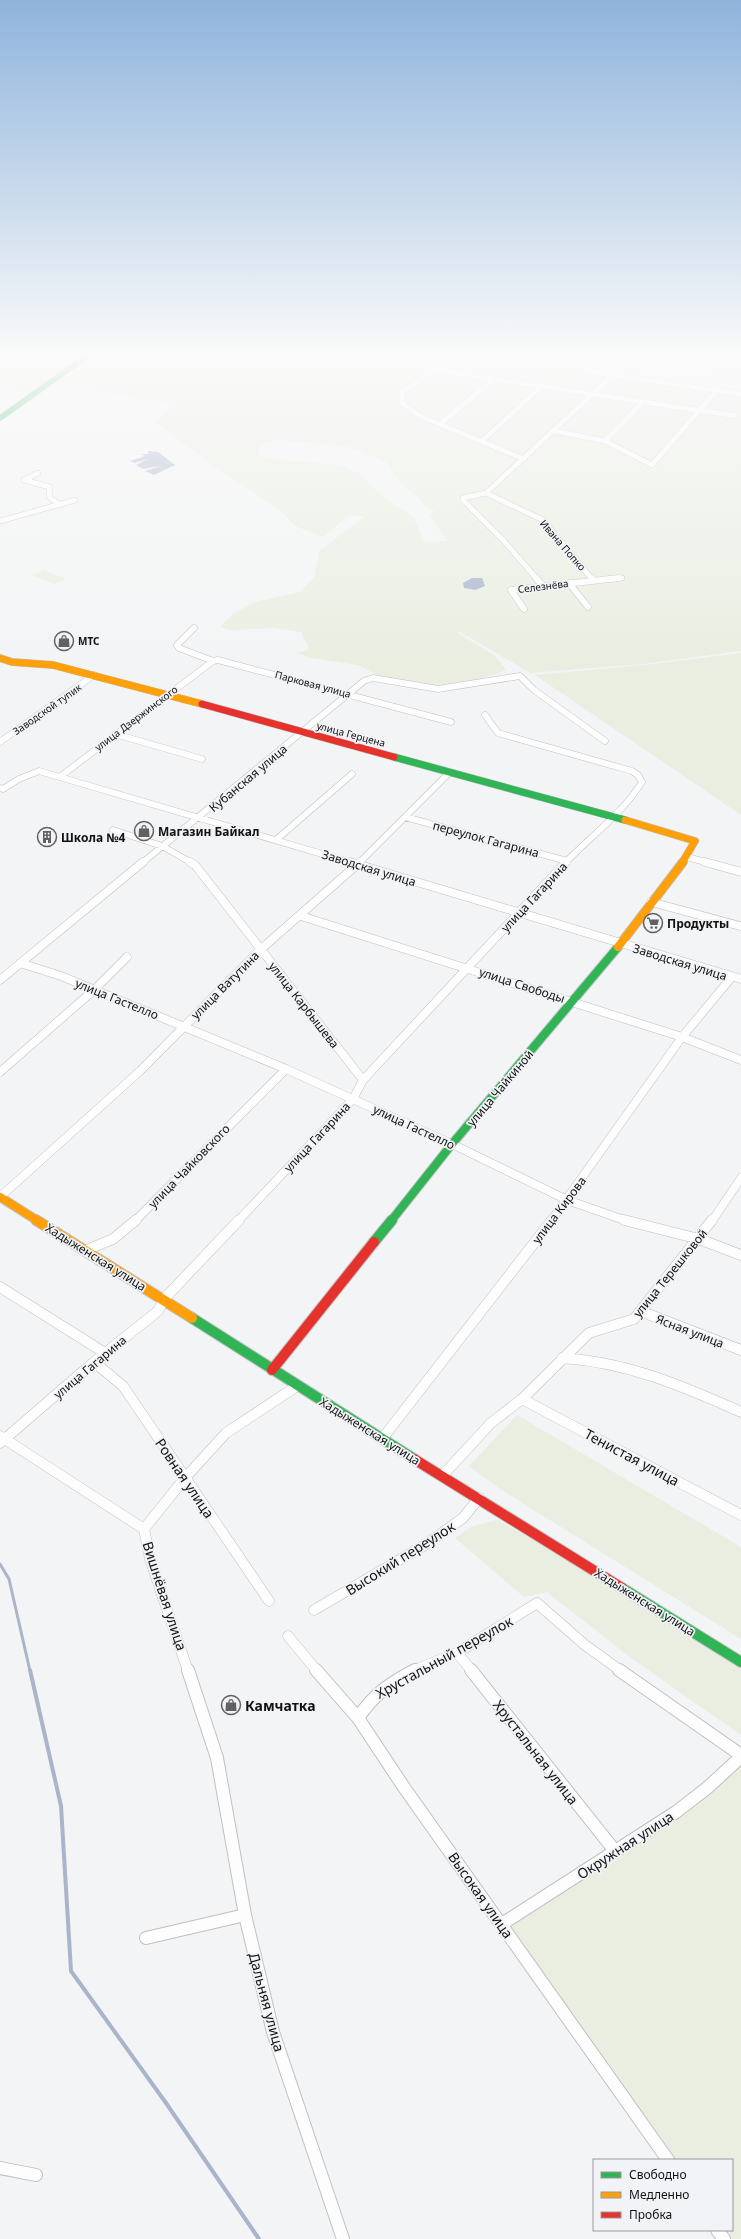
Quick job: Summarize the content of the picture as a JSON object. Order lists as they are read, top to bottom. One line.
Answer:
{"streets":{"street":["Ивана Попко","Селезнёва","Парковая улица","Заводской тупик","улица Дзержинского","улица Герцена","Кубанская улица","переулок Гагарина","Заводская улица","улица Гагарина","улица Ватутина","улица Свободы","улица Гастелло","улица Карбышева","улица Чайкиной","улица Чайковского","улица Кирова","Хадыженская улица","улица Терешковой","Ясная улица","Тенистая улица","Ровная улица","Высокий переулок","Вишнёвая улица","Хрустальный переулок","Хрустальная улица","Окружная улица","Высокая улица","Дальняя улица"]},"crossings":[["Ивана Попко","Селезнёва"],["Парковая улица","улица Дзержинского"],["Парковая улица","Кубанская улица"],["Заводской тупик","улица Герцена"],["улица Дзержинского","улица Герцена"],["улица Дзержинского","Заводская улица"],["улица Герцена","Кубанская улица"],["улица Герцена","улица Гагарина"],["улица Герцена","улица Ватутина"],["улица Герцена","улица Чайкиной"],["Кубанская улица","Заводская улица"],["Кубанская улица","улица Гастелло"],["Кубанская улица","улица Карбышева"],["переулок Гагарина","улица Гагарина"],["переулок Гагарина","улица Ватутина"],["Заводская улица","улица Гагарина"],["Заводская улица","улица Ватутина"],["Заводская улица","улица Чайкиной"],["Заводская улица","улица Кирова"],["улица Гагарина","улица Свободы"],["улица Гагарина","улица Гастелло"],["улица Гагарина","улица Карбышева"],["улица Гагарина","Хадыженская улица"],["улица Гагарина","Ровная улица"],["улица Гагарина","Вишнёвая улица"],["улица Ватутина","улица Свободы"],["улица Ватутина","улица Гастелло"],["улица Ватутина","улица Карбышева"],["улица Ватутина","Хадыженская улица"],["улица Свободы","улица Чайкиной"],["улица Свободы","улица Кирова"],["улица Гастелло","улица Чайкиной"],["улица Гастелло","улица Чайковского"],["улица Гастелло","улица Кирова"],["улица Гастелло","улица Терешковой"],["улица Чайкиной","Хадыженская улица"],["улица Чайковского","Хадыженская улица"],["улица Кирова","Хадыженская улица"],["Хадыженская улица","улица Терешковой"],["Хадыженская улица","Высокий переулок"],["улица Терешковой","Ясная улица"],["улица Терешковой","Тенистая улица"],["Вишнёвая улица","Дальняя улица"],["Хрустальный переулок","Хрустальная улица"],["Хрустальный переулок","Окружная улица"],["Хрустальный переулок","Высокая улица"],["Хрустальная улица","Окружная улица"],["Окружная улица","Высокая улица"]],"places":{"shop":["МТС","Магазин Байкал","Камчатка"],"building":["Школа №4"],"supermarket":["Продукты"]},"legend":["Свободно","Медленно","Пробка"]}
